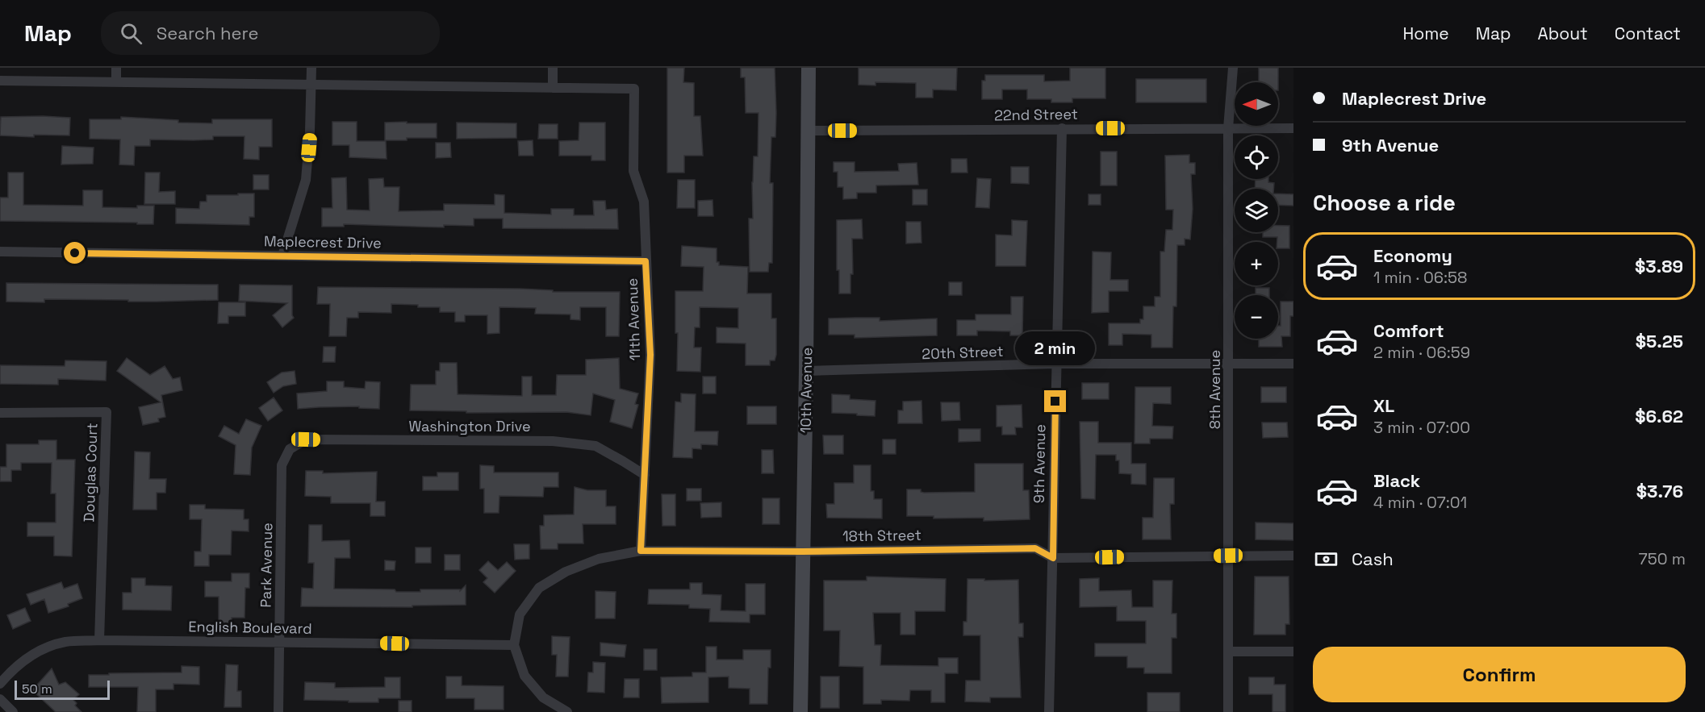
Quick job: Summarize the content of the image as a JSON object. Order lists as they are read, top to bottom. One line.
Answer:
{"streets":{"street":["22nd Street","Maplecrest Drive","11th Avenue","20th Street","8th Avenue","10th Avenue","Washington Drive","9th Avenue","Douglas Court","18th Street","Park Avenue","English Boulevard"]},"crossings":[["22nd Street","8th Avenue"],["22nd Street","10th Avenue"],["22nd Street","9th Avenue"],["Maplecrest Drive","11th Avenue"],["11th Avenue","Washington Drive"],["11th Avenue","18th Street"],["20th Street","8th Avenue"],["20th Street","10th Avenue"],["20th Street","9th Avenue"],["8th Avenue","18th Street"],["10th Avenue","18th Street"],["Washington Drive","Park Avenue"],["9th Avenue","18th Street"],["Douglas Court","English Boulevard"],["18th Street","English Boulevard"],["Park Avenue","English Boulevard"]],"scale_bar":"50 m","north":"left","page":{"header":"Map","search":"Search here","nav":["Home","Map","About","Contact"],"banner":["Maplecrest Drive","9th Avenue"],"map_buttons":["+","−"],"heading":"Choose a ride","list":[{"name":"Economy","note":"1 min · 06:58","value":"$3.89"},{"name":"Comfort","note":"2 min · 06:59","value":"$5.25"},{"name":"XL","note":"3 min · 07:00","value":"$6.62"},{"name":"Black","note":"4 min · 07:01","value":"$3.76"}],"bubble":"2 min","pay":["Cash","750 m"],"buttons":"Confirm","scale":"50 m"}}
